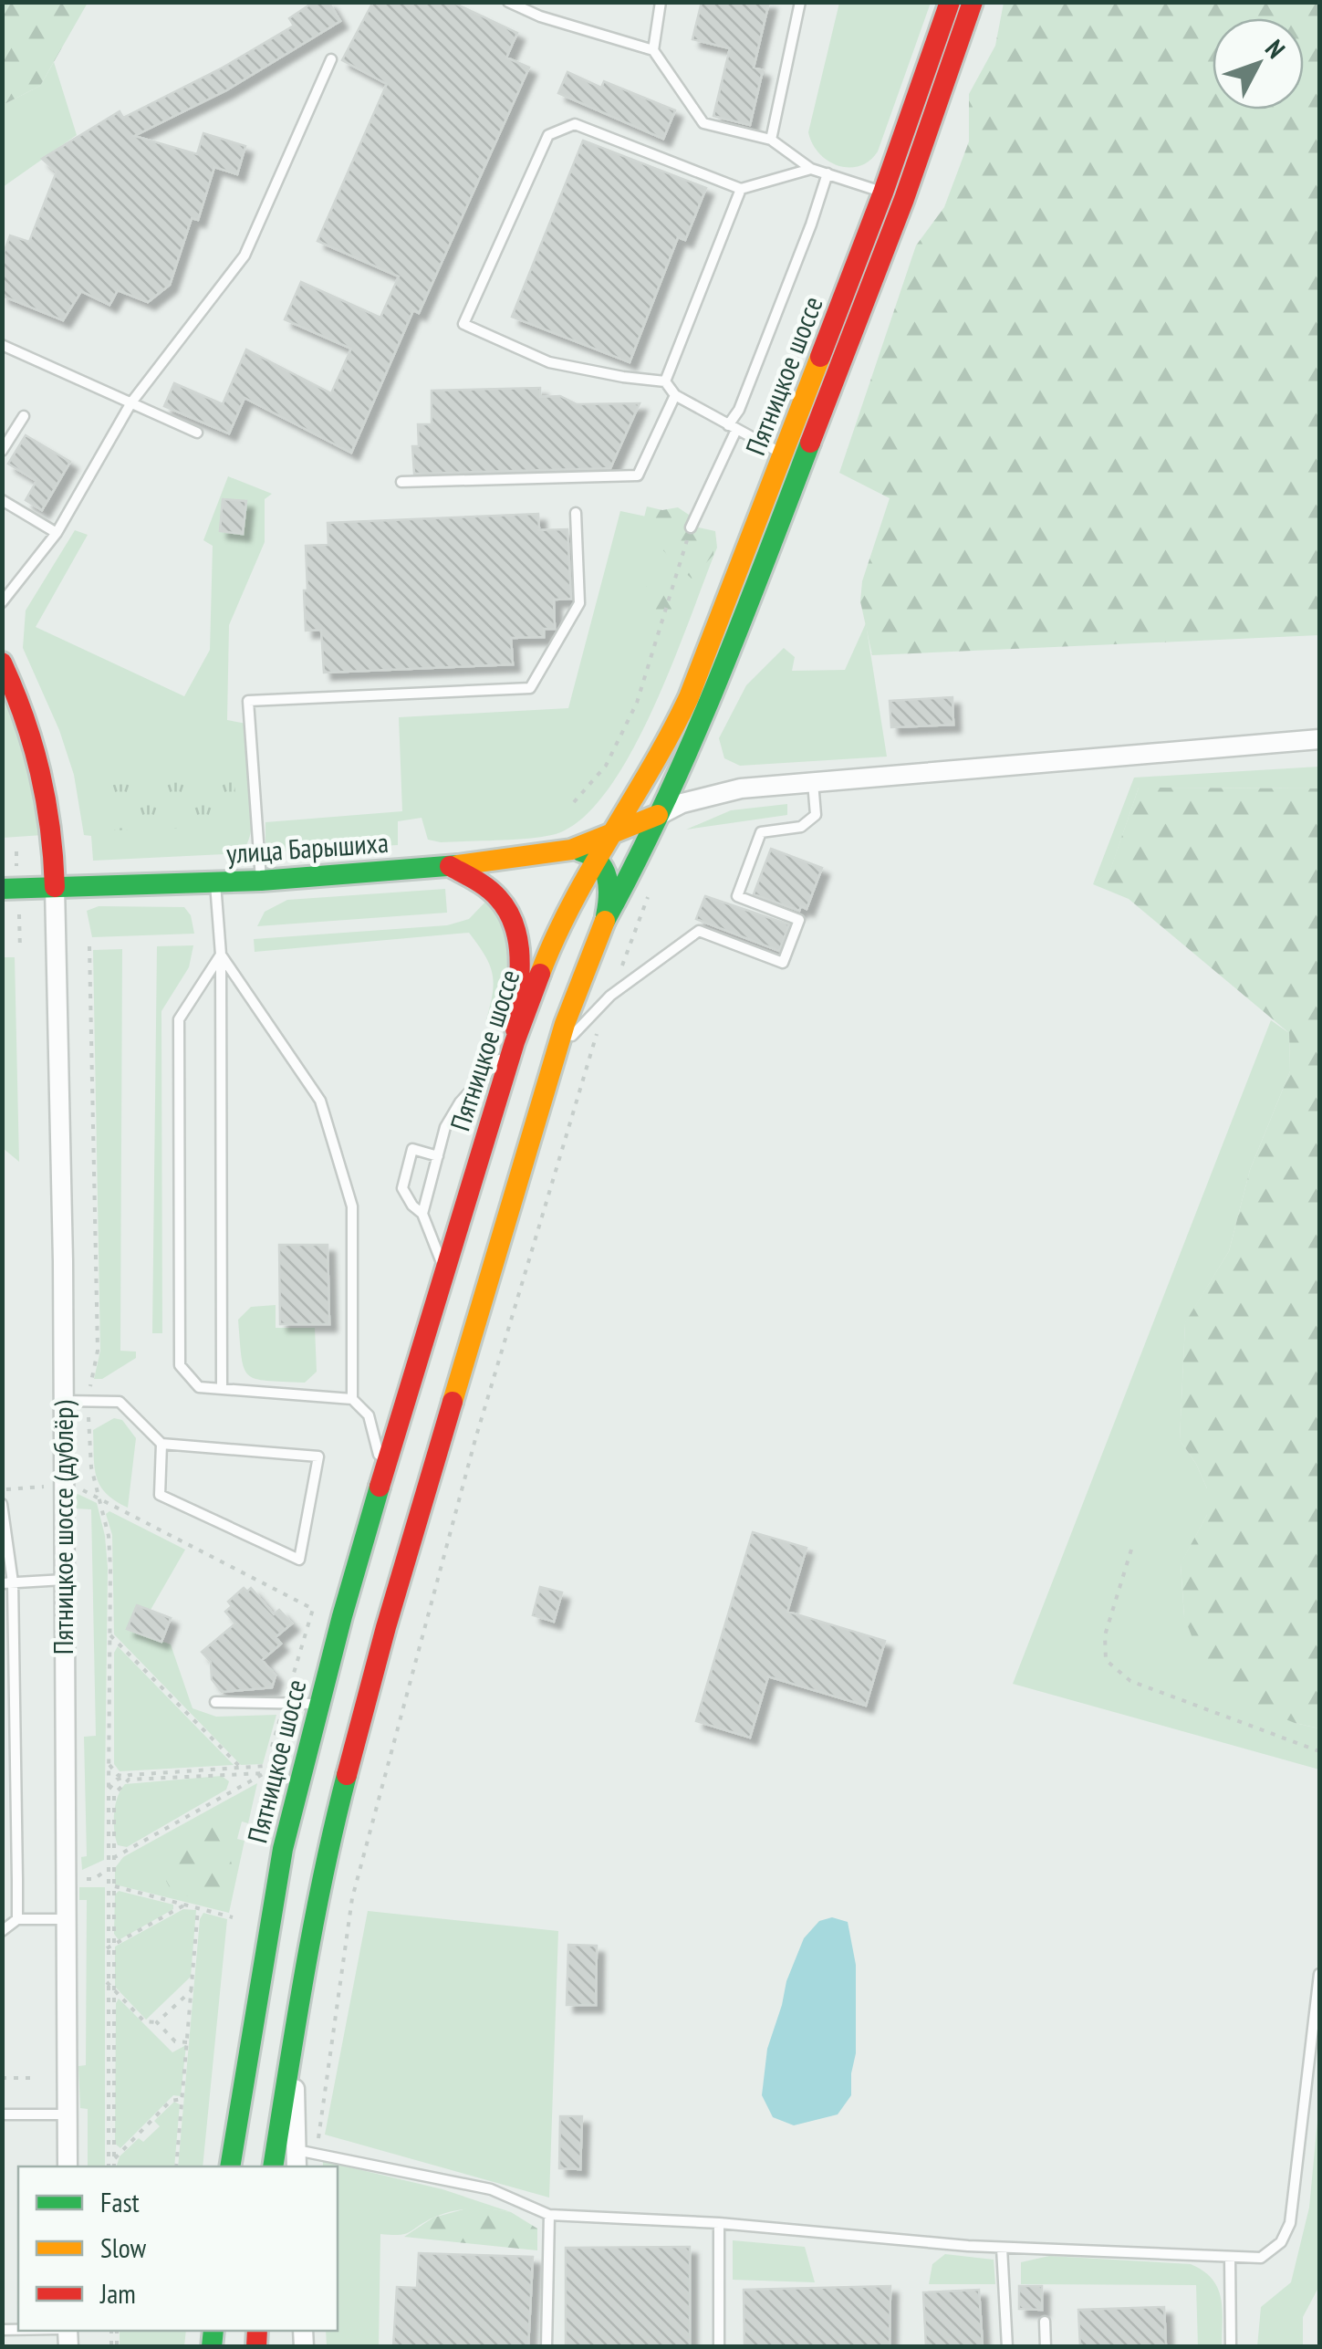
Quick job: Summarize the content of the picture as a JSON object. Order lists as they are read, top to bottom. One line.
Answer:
{"streets":{"main road":["Пятницкое шоссе","улица Барышиха"],"street":["Пятницкое шоссе (дублёр)"]},"crossings":[["Пятницкое шоссе","улица Барышиха"],["улица Барышиха","Пятницкое шоссе (дублёр)"]],"legend":["Fast","Slow","Jam"],"north":"top right"}
